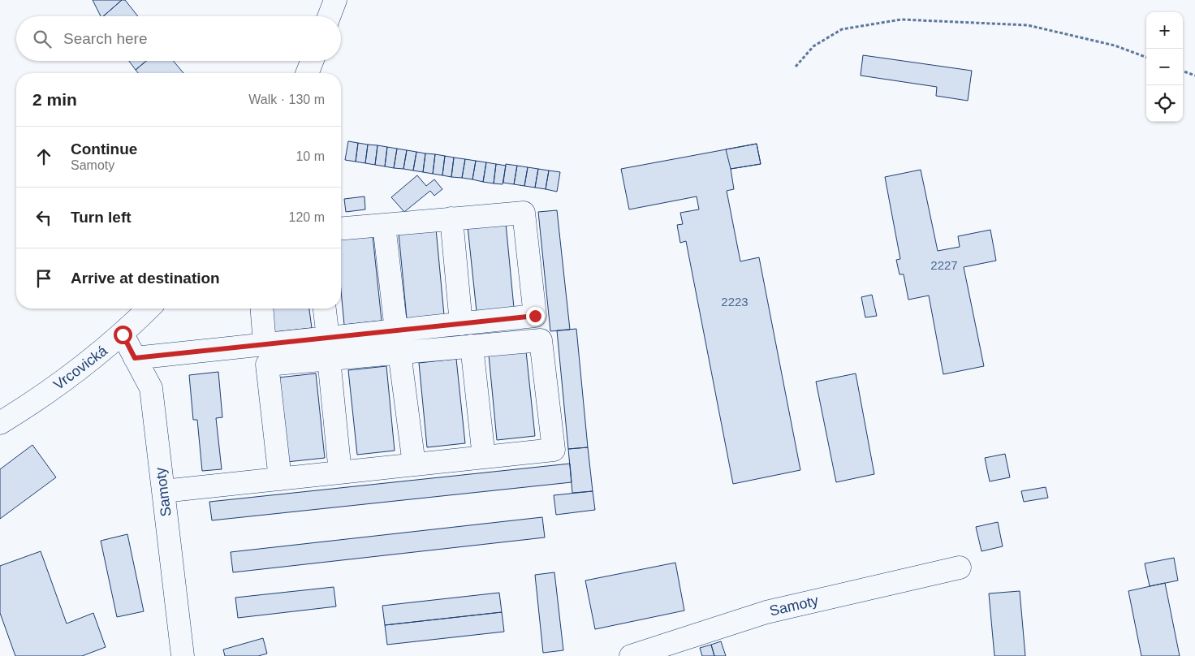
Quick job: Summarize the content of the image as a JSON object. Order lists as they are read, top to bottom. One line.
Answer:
{"streets":{"street":["Vrcovická","Samoty"]},"crossings":[["Vrcovická","Samoty"]],"house_numbers":["2227","2223"],"page":{"map_buttons":["+","−"],"search":"Search here","heading":["2 min","Walk · 130 m"],"list":[["Continue","Samoty","10 m"],["Turn left","120 m"],"Arrive at destination"]}}
